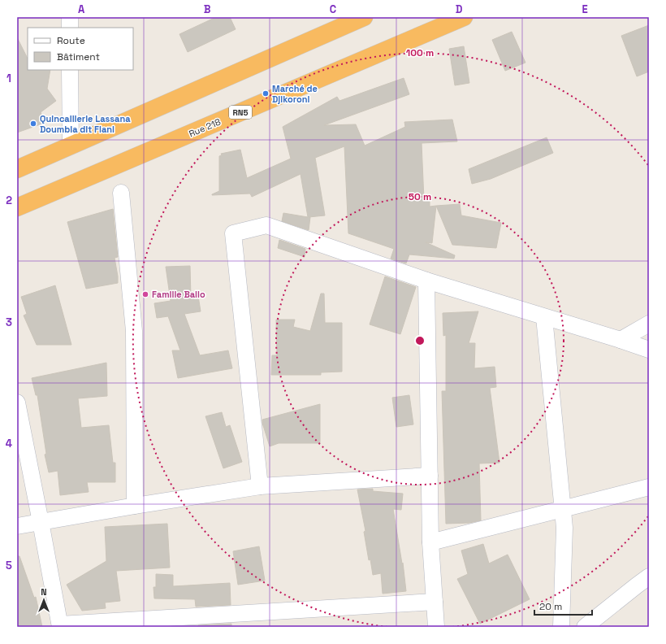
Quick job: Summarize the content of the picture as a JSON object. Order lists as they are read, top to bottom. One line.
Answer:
{"streets":{"highway":["RN5","Rue 218"]},"places":["Marché de Djikoroni","Quincaillerie Lassana Doumbia dit Flani","Famille Ballo"],"legend":["Route","Bâtiment"],"scale_bar":"20 m","north":"top","grid":{"columns":["A","B","C","D","E"],"rows":["1","2","3","4","5"]},"rings":["100 m","50 m"]}
